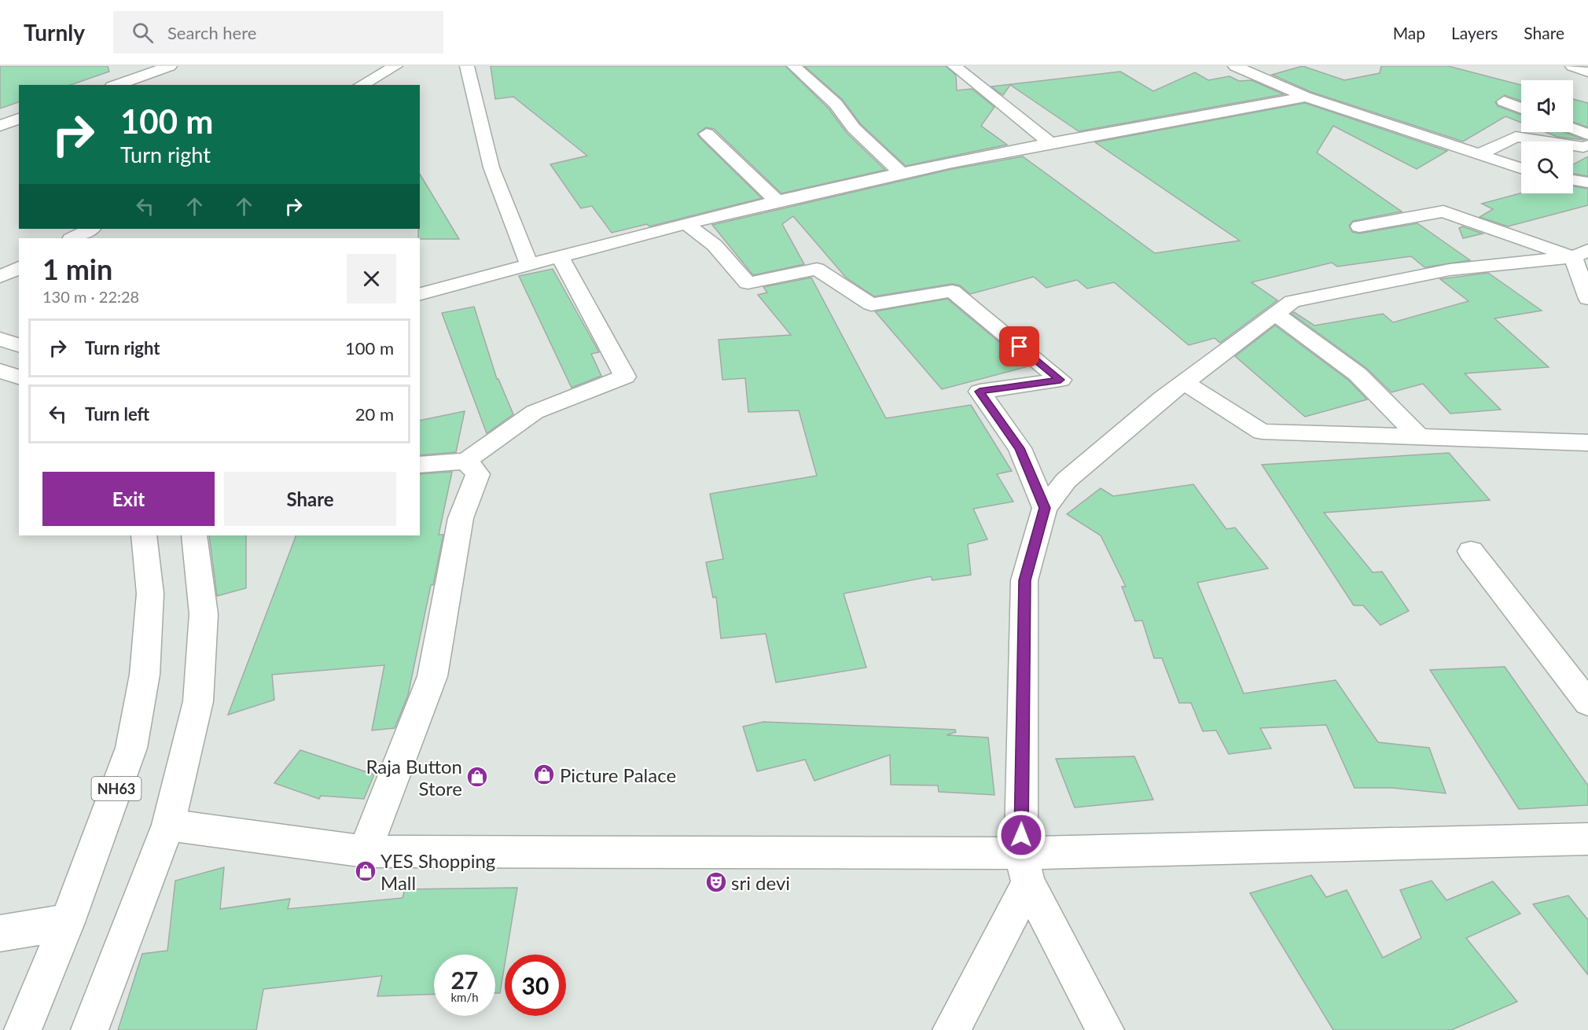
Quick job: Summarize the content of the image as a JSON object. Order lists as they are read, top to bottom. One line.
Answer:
{"streets":{"main road":["NH63"]},"places":{"shop":["Picture Palace","Raja Button Store","YES Shopping Mall"],"theatre":["sri devi"]},"page":{"header":"Turnly","search":"Search here","nav":["Map","Layers","Share"],"turn":["100 m","Turn right"],"heading":["1 min","130 m · 22:28"],"list":[{"name":"Turn right","value":"100 m"},{"name":"Turn left","value":"20 m"}],"buttons":["Exit","Share"],"speed":"27 km/h","limit":"30"}}
